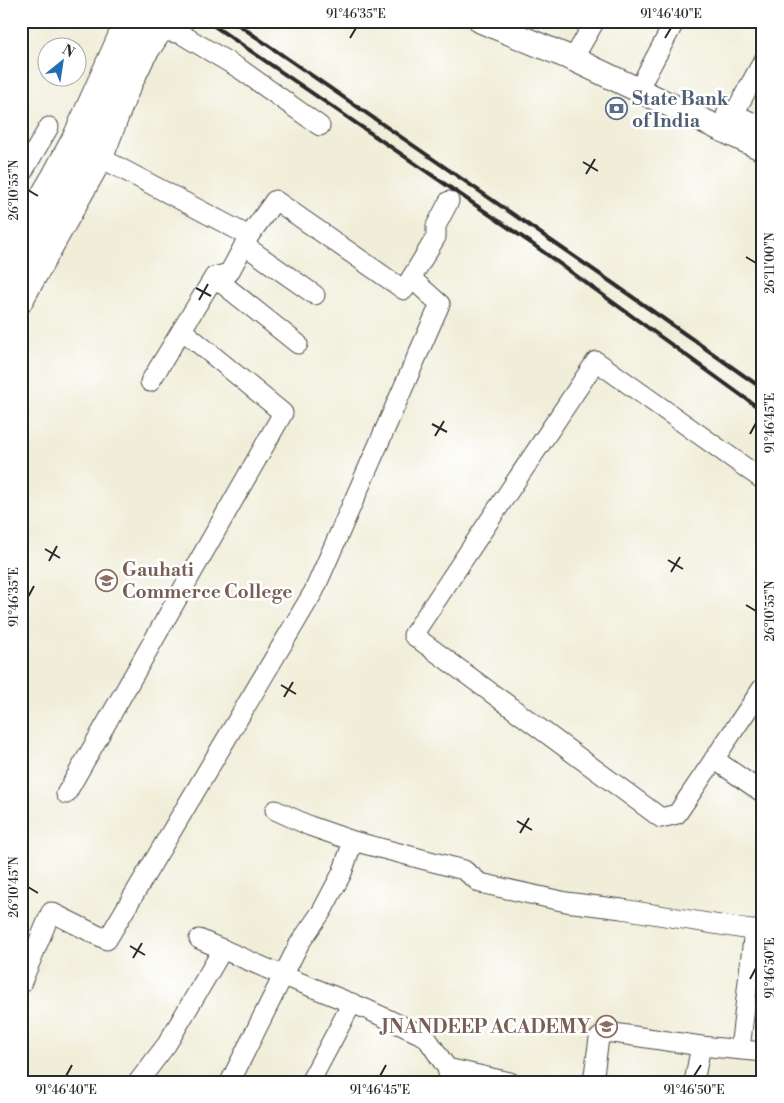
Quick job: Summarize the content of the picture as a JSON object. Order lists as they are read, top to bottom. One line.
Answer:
{"places":{"bank":["State Bank of India"],"school or university":["Gauhati Commerce College","JNANDEEP ACADEMY"]},"north":"top right","coordinates":["91°46'35\"E","91°46'40\"E","26°10'55\"N","26°11'00\"N","91°46'45\"E","26°10'45\"N","91°46'50\"E"]}
